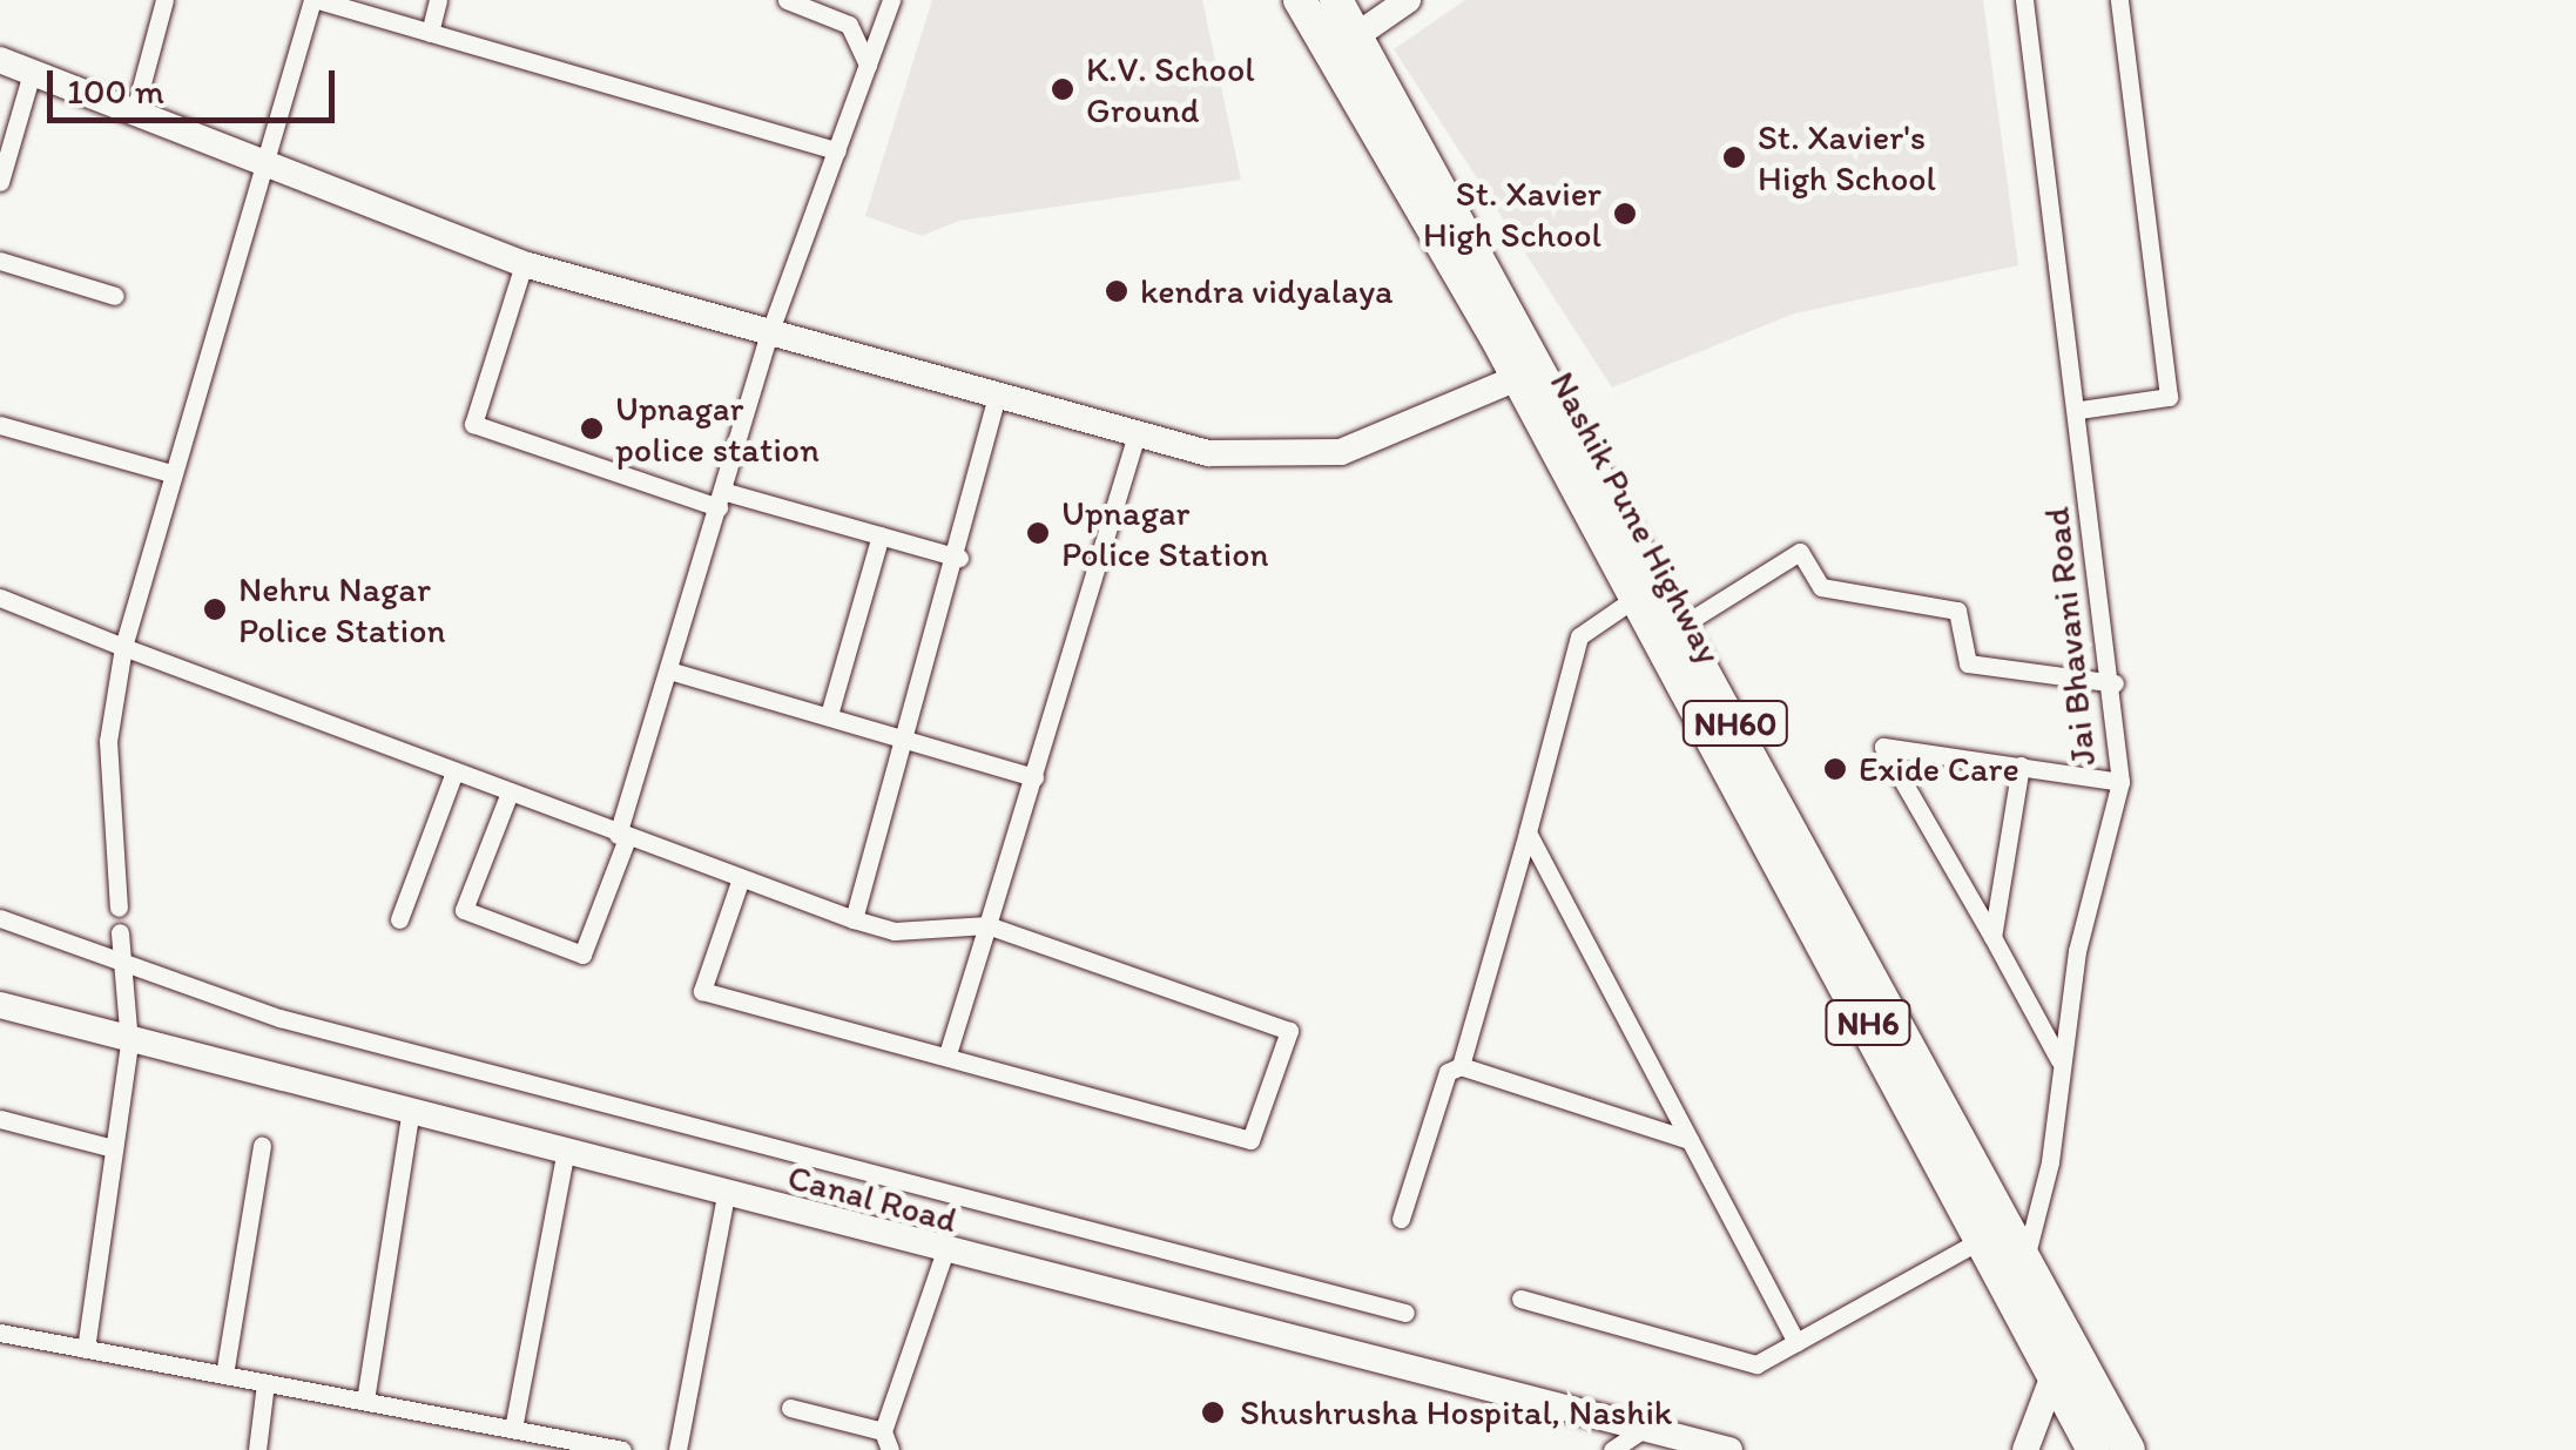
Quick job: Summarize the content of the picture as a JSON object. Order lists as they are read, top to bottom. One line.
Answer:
{"streets":{"highway":["Nashik Pune Highway","NH60","NH6"],"street":["Jai Bhavani Road","Canal Road"]},"crossings":[["Nashik Pune Highway","Jai Bhavani Road"]],"places":["K.V. School Ground","St. Xavier's High School","St. Xavier High School","kendra vidyalaya","Upnagar police station","Upnagar Police Station","Nehru Nagar Police Station","Exide Care","Shushrusha Hospital, Nashik"],"scale_bar":"100 m"}
